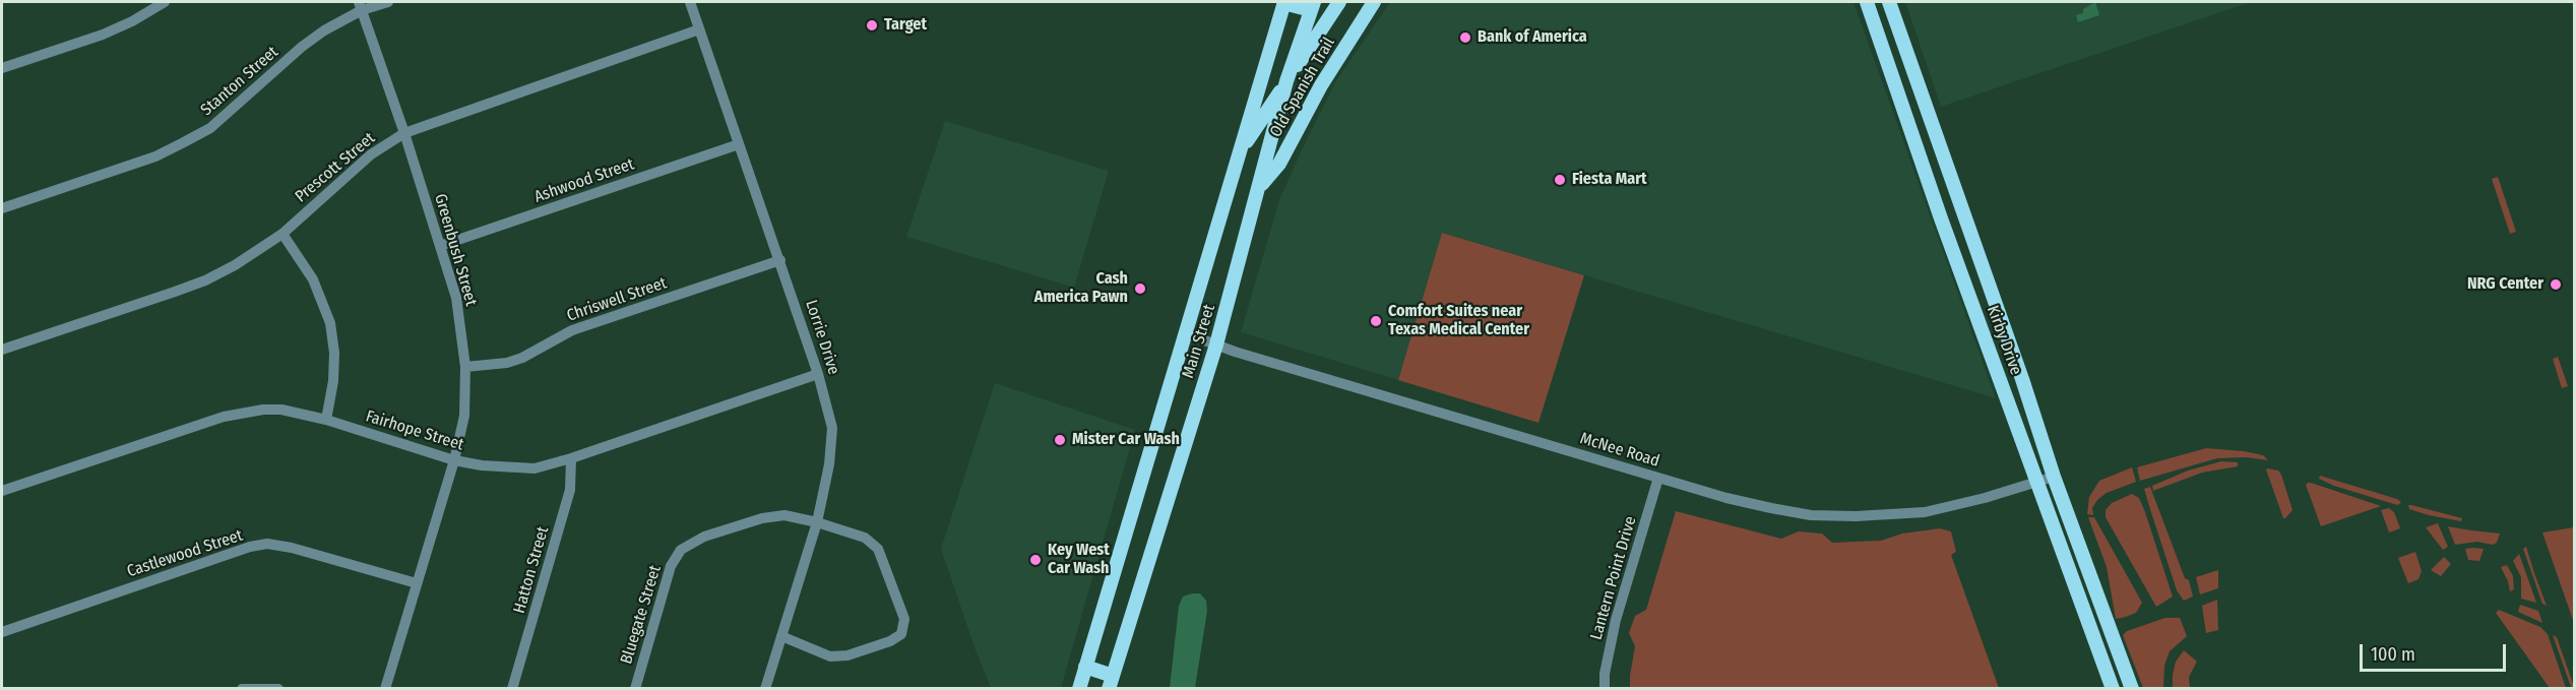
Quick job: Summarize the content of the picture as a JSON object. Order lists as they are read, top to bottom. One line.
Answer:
{"streets":{"main road":["Old Spanish Trail","Kirby Drive","Main Street"],"street":["Stanton Street","Prescott Street","Ashwood Street","Greenbush Street","Chriswell Street","Lorrie Drive","Fairhope Street","McNee Road","Castlewood Street","Hatton Street","Lantern Point Drive","Bluegate Street"]},"crossings":[["Stanton Street","Greenbush Street"],["Old Spanish Trail","Main Street"],["Prescott Street","Greenbush Street"],["Prescott Street","Lorrie Drive"],["Ashwood Street","Greenbush Street"],["Ashwood Street","Lorrie Drive"],["Greenbush Street","Chriswell Street"],["Greenbush Street","Fairhope Street"],["Greenbush Street","Castlewood Street"],["Chriswell Street","Lorrie Drive"],["Lorrie Drive","Fairhope Street"],["Lorrie Drive","Bluegate Street"],["Kirby Drive","McNee Road"],["Main Street","McNee Road"],["Fairhope Street","Hatton Street"],["McNee Road","Lantern Point Drive"]],"places":["Target","Bank of America","Fiesta Mart","NRG Center","Cash America Pawn","Comfort Suites near Texas Medical Center","Mister Car Wash","Key West Car Wash"],"scale_bar":"100 m"}
